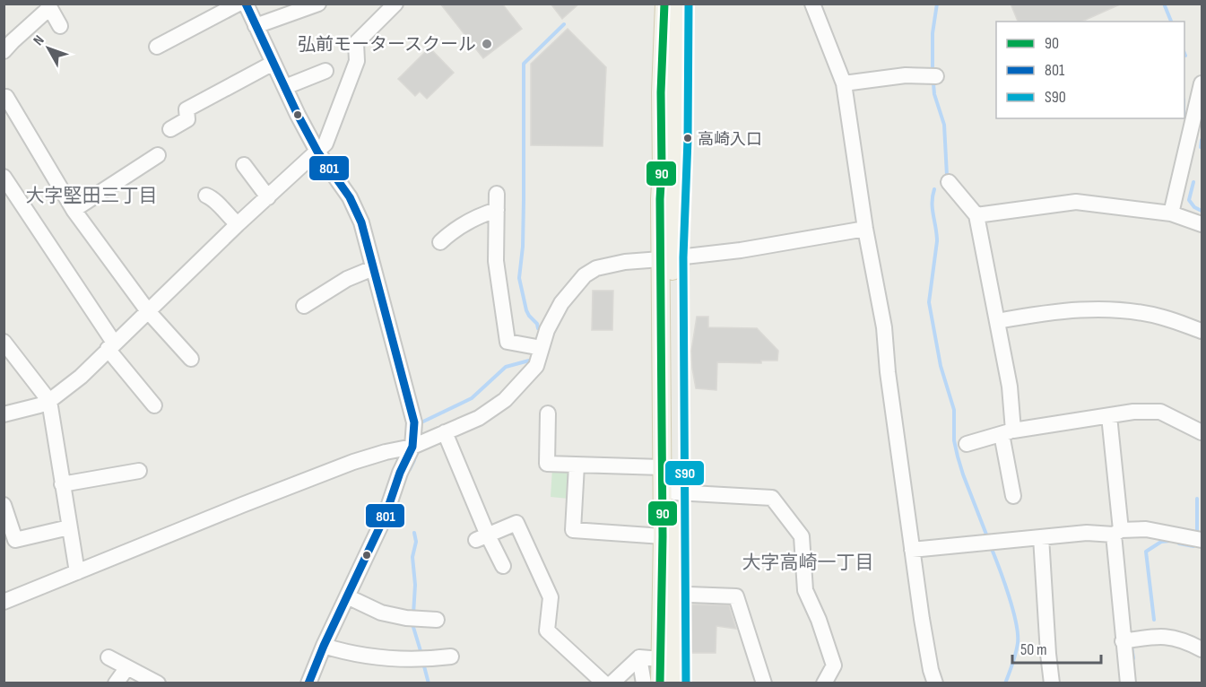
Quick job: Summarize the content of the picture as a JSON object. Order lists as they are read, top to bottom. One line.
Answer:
{"districts":["大字堅田三丁目","大字高崎一丁目"],"places":["弘前モータースクール","高崎入口"],"lines":["transit line 90","transit line 801","transit line S90"],"legend":["90","801","S90"],"scale_bar":"50 m","north":"top left"}
